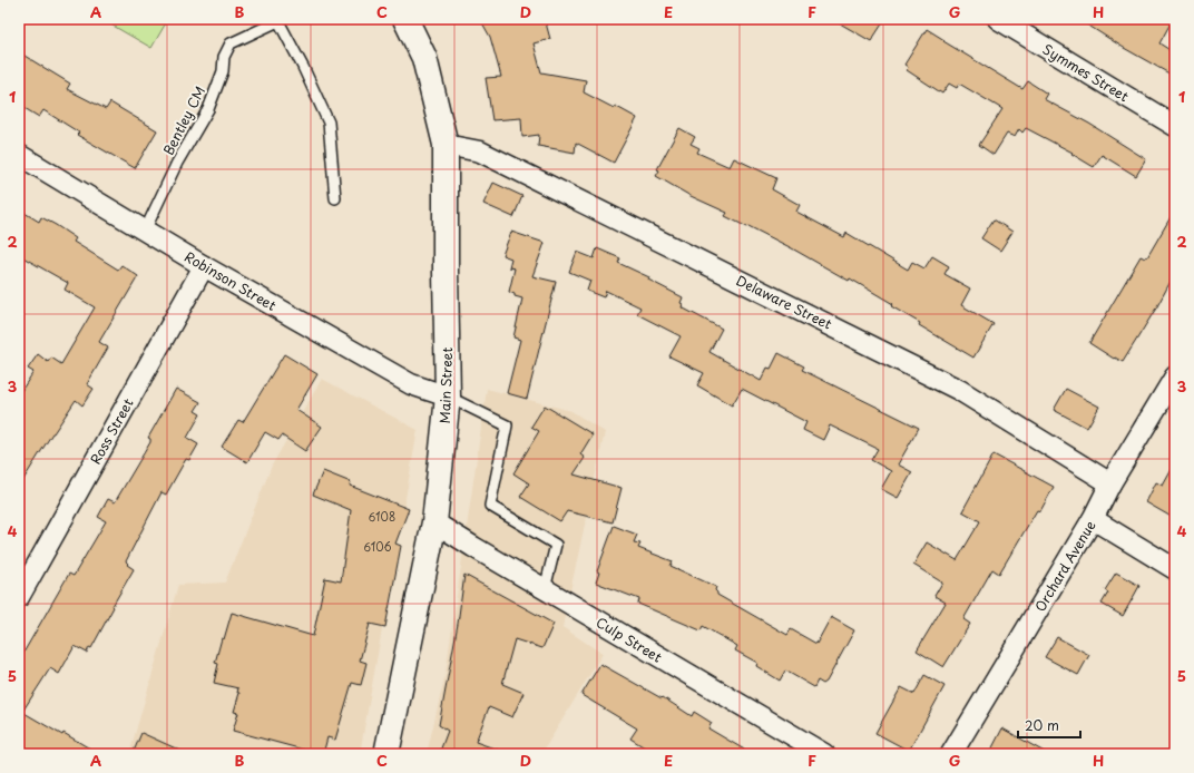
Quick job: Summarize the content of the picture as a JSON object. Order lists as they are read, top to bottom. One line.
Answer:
{"streets":{"street":["Symmes Street","Robinson Street","Delaware Street","Main Street","Ross Street","Orchard Avenue","Culp Street"],"lane":["Bentley CM"]},"crossings":[["Bentley CM","Robinson Street"],["Robinson Street","Main Street"],["Robinson Street","Ross Street"],["Delaware Street","Main Street"],["Delaware Street","Orchard Avenue"],["Main Street","Culp Street"]],"house_numbers":["6108","6106"],"scale_bar":"20 m","grid":{"columns":["A","B","C","D","E","F","G","H"],"rows":["1","2","3","4","5"]}}
